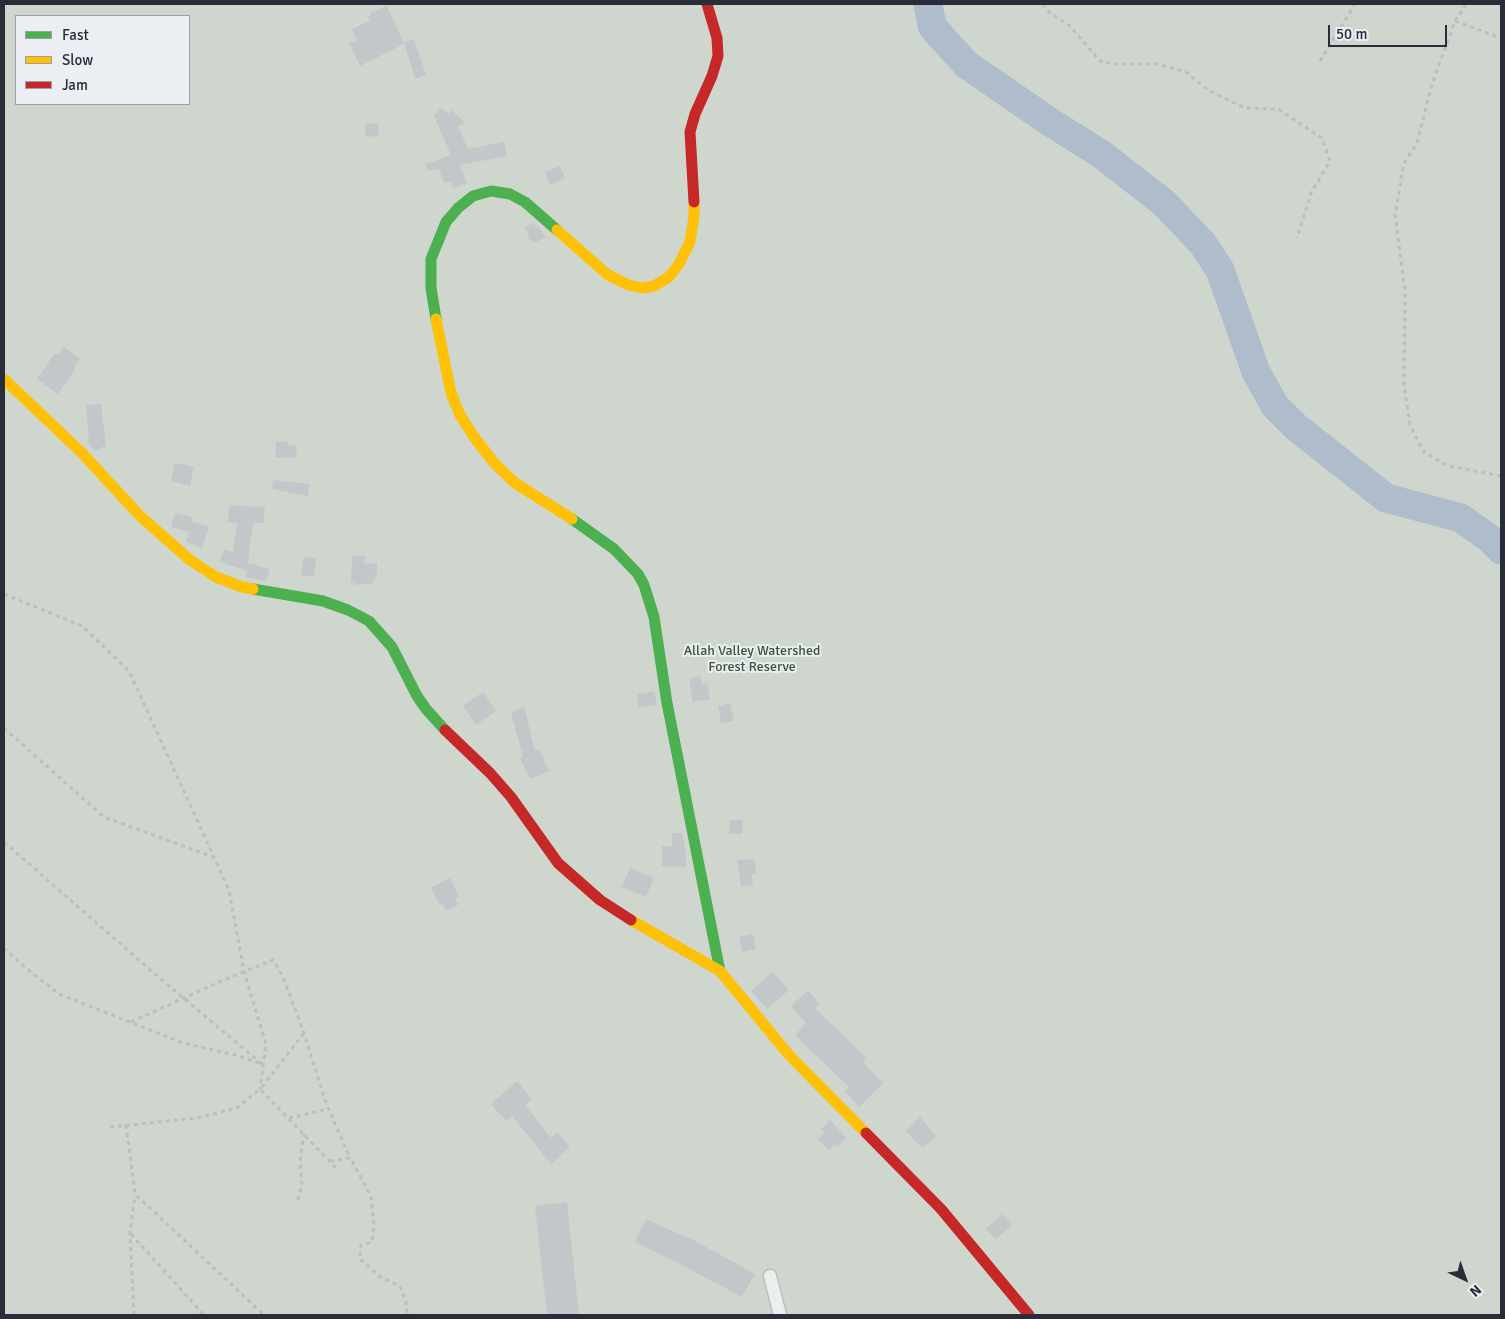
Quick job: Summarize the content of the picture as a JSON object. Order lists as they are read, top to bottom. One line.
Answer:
{"parks":["Allah Valley Watershed Forest Reserve"],"legend":["Fast","Slow","Jam"],"scale_bar":"50 m","north":"bottom right"}
